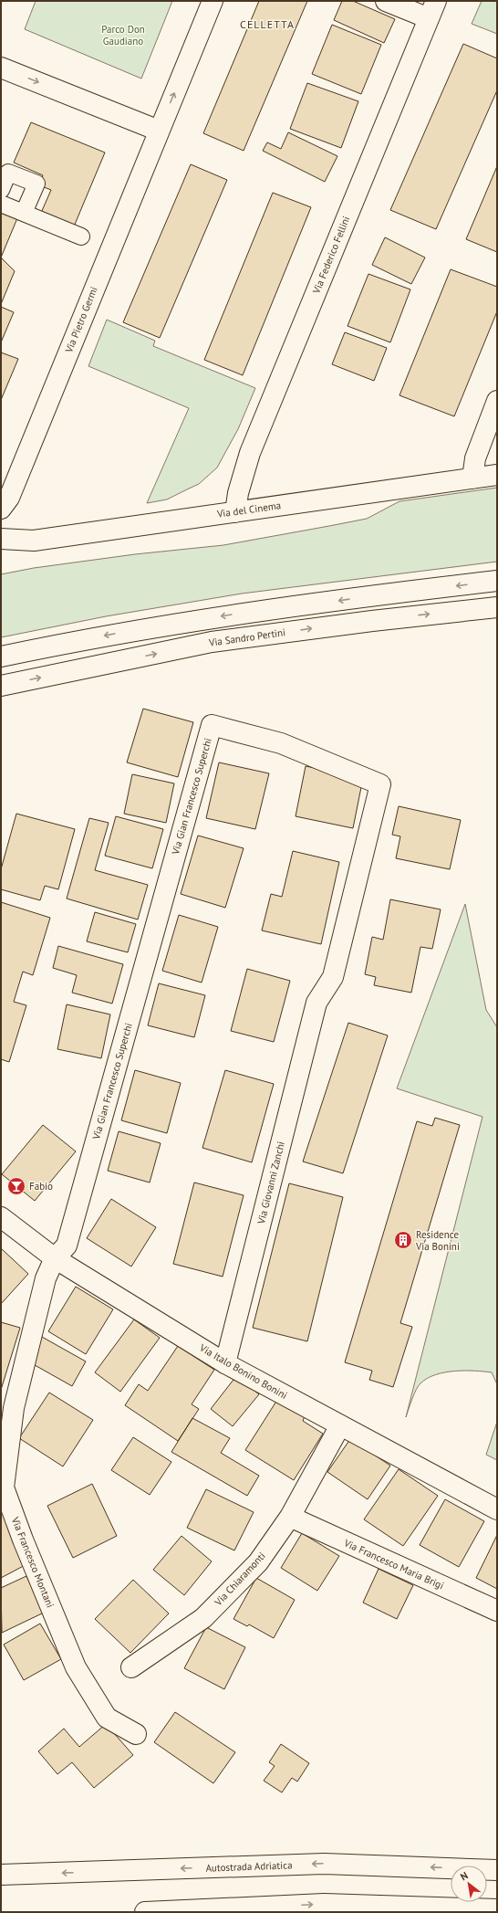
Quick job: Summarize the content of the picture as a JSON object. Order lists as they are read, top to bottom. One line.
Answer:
{"streets":{"main road":["Via Federico Fellini","Via Pietro Germi","Via del Cinema","Via Sandro Pertini","Via Gian Francesco Superchi","Via Giovanni Zanchi","Via Italo Bonino Bonini","Via Francesco Montani","Via Francesco Maria Brigi","Via Chiaramonti","Autostrada Adriatica"]},"crossings":[["Via Federico Fellini","Via del Cinema"],["Via Gian Francesco Superchi","Via Giovanni Zanchi"],["Via Gian Francesco Superchi","Via Italo Bonino Bonini"],["Via Gian Francesco Superchi","Via Francesco Montani"],["Via Giovanni Zanchi","Via Italo Bonino Bonini"],["Via Italo Bonino Bonini","Via Francesco Montani"],["Via Italo Bonino Bonini","Via Chiaramonti"],["Via Francesco Maria Brigi","Via Chiaramonti"]],"districts":["CELLETTA"],"parks":["Parco Don Gaudiano"],"places":{"bar":["Fabio"],"building":["Residence Via Bonini"]},"north":"top left"}
